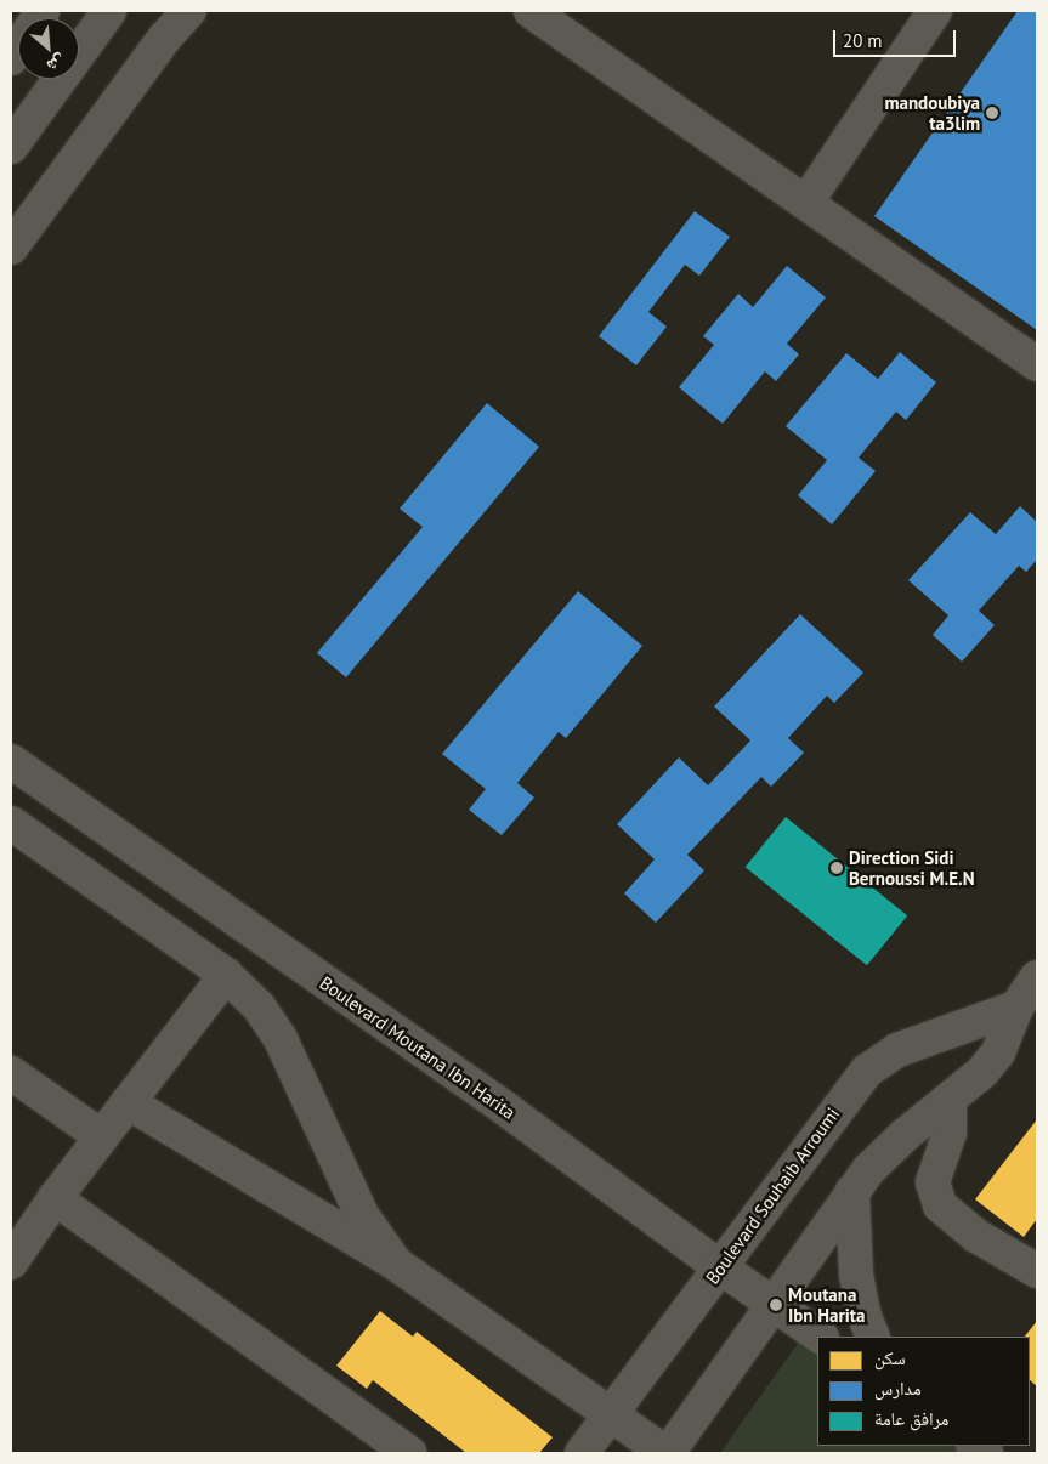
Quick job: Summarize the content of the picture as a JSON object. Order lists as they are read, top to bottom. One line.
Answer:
{"streets":{"street":["Boulevard Moutana Ibn Harita","Boulevard Souhaib Arroumi"]},"crossings":[["Boulevard Moutana Ibn Harita","Boulevard Souhaib Arroumi"]],"places":["mandoubiya ta3lim","Direction Sidi Bernoussi M.E.N","Moutana Ibn Harita"],"legend":["سكن","مدارس","مرافق عامة"],"scale_bar":"20 m","north":"bottom right"}
